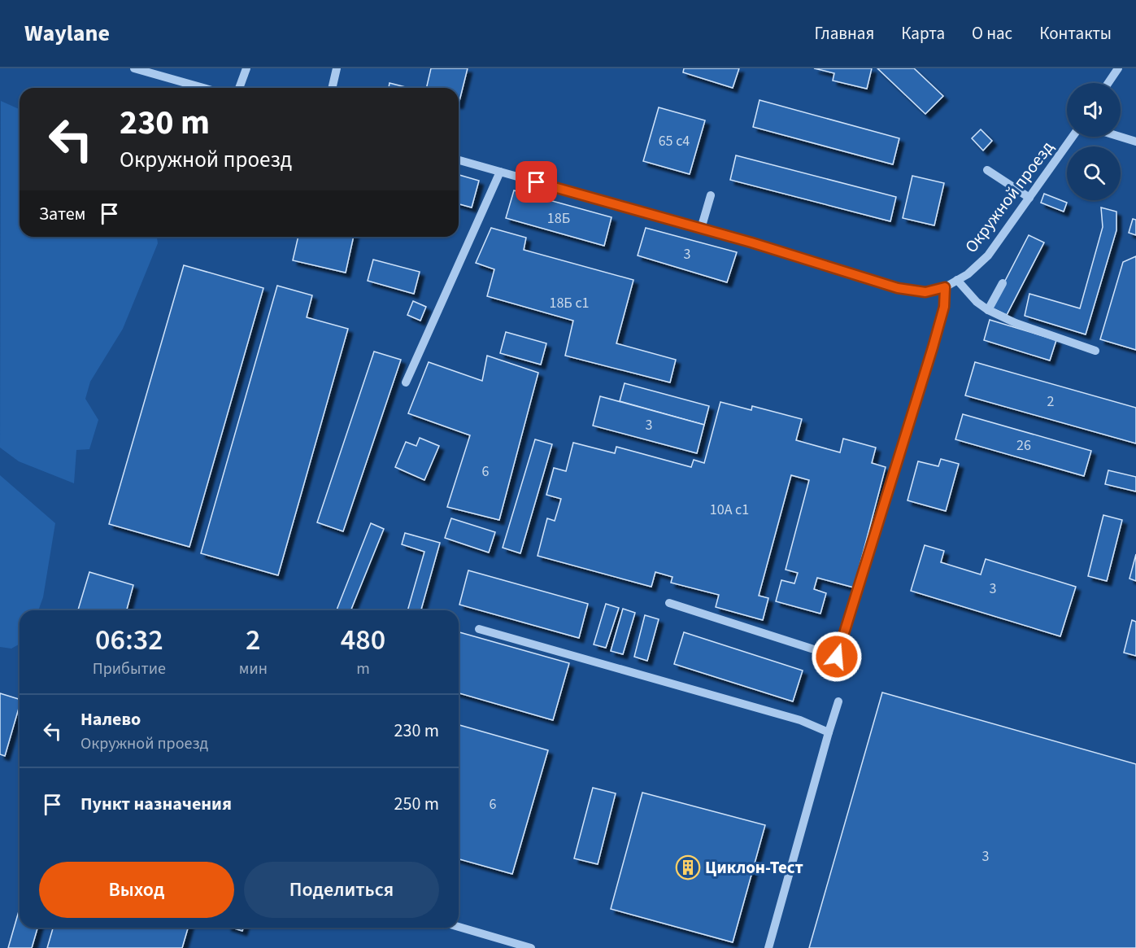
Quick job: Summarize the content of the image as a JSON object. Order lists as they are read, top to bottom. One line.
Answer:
{"streets":{"street":["Окружной проезд"]},"places":{"building":["Циклон-Тест"]},"house_numbers":["65 с4","18Б","3","18Б с1","2","3","26","6","10А с1","3","6","3"],"page":{"header":"Waylane","nav":["Главная","Карта","О нас","Контакты"],"turn":["230 m","Окружной проезд"],"then":"Затем","eta":["06:32","Прибытие","2","мин","480","m"],"list":[{"name":"Налево","note":"Окружной проезд","value":"230 m"},{"name":"Пункт назначения","value":"250 m"}],"buttons":["Выход","Поделиться"]}}
